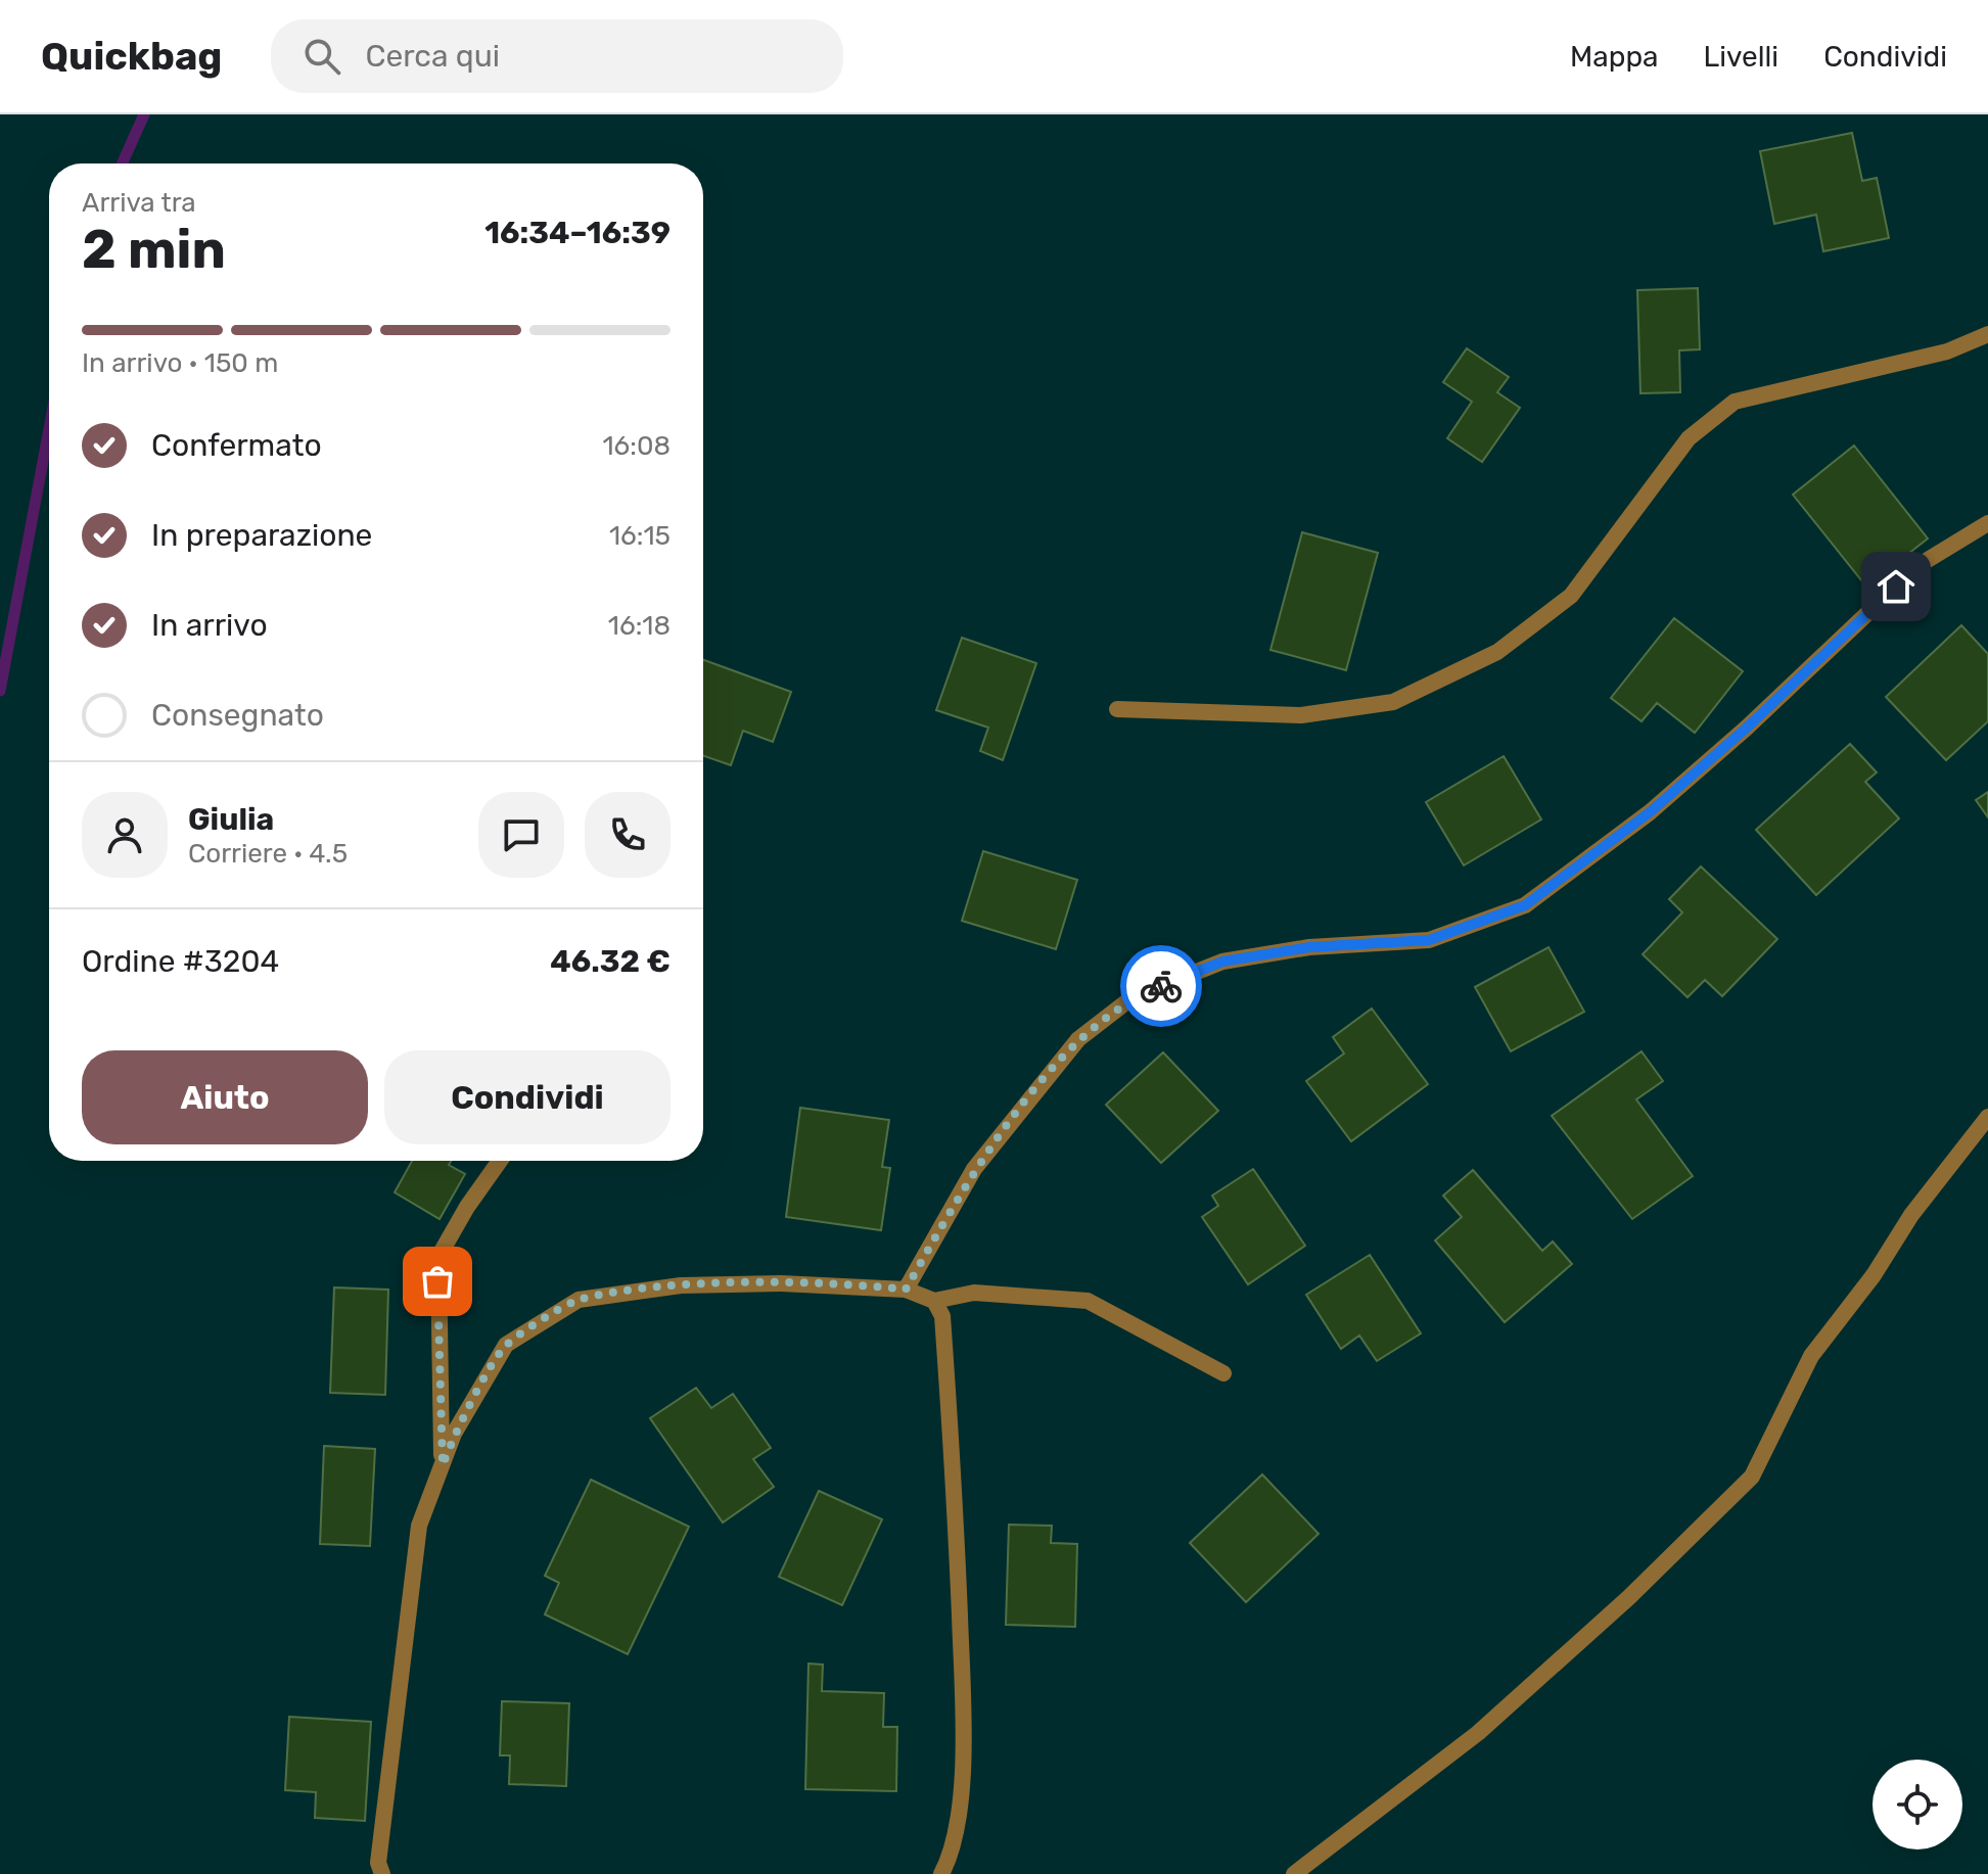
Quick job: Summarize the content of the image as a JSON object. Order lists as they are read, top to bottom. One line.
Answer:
{"page":{"header":"Quickbag","search":"Cerca qui","nav":["Mappa","Livelli","Condividi"],"heading":["2 min","Arriva tra","16:34–16:39"],"panel":["Giulia","Corriere · 4.5","Ordine #3204","46.32 €"],"bar":"In arrivo · 150 m","list":[["Confermato","16:08"],["In preparazione","16:15"],["In arrivo","16:18"],"Consegnato"],"buttons":["Aiuto","Condividi"]}}
